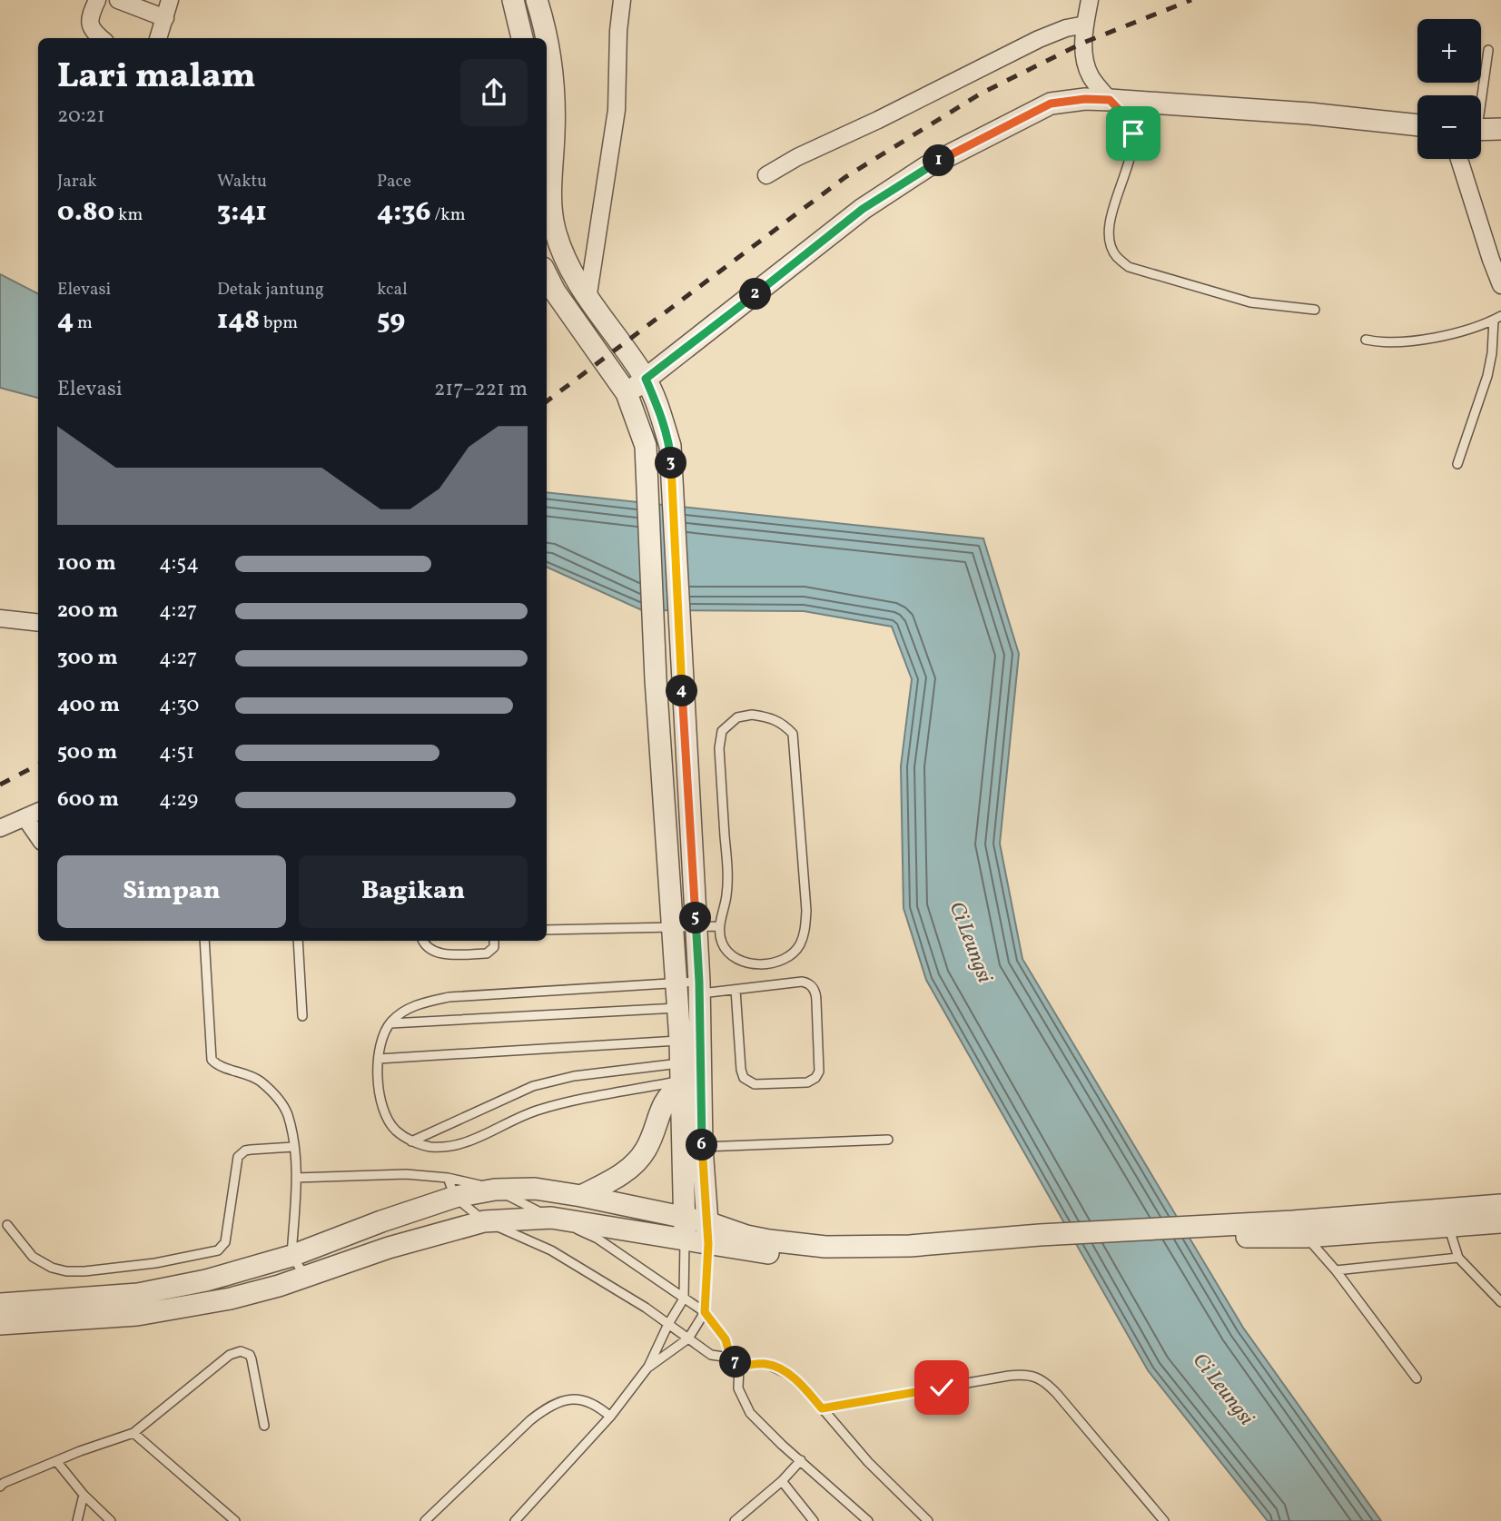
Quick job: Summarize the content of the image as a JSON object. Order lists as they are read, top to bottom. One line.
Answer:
{"water":["Ci Leungsi"],"page":{"map_buttons":["+","−"],"heading":["Lari malam","20:21"],"pins":["1","2","3","4","5","6","7"],"stats":[["Jarak","0.80 km"],["Waktu","3:41"],["Pace","4:36 /km"],["Elevasi","4 m"],["Detak jantung","148 bpm"],["kcal","59"]],"chart":["Elevasi","217–221 m"],"list":[{"name":"100 m","note":"4:54"},{"name":"200 m","note":"4:27"},{"name":"300 m","note":"4:27"},{"name":"400 m","note":"4:30"},{"name":"500 m","note":"4:51"},{"name":"600 m","note":"4:29"}],"buttons":["Simpan","Bagikan"]}}
